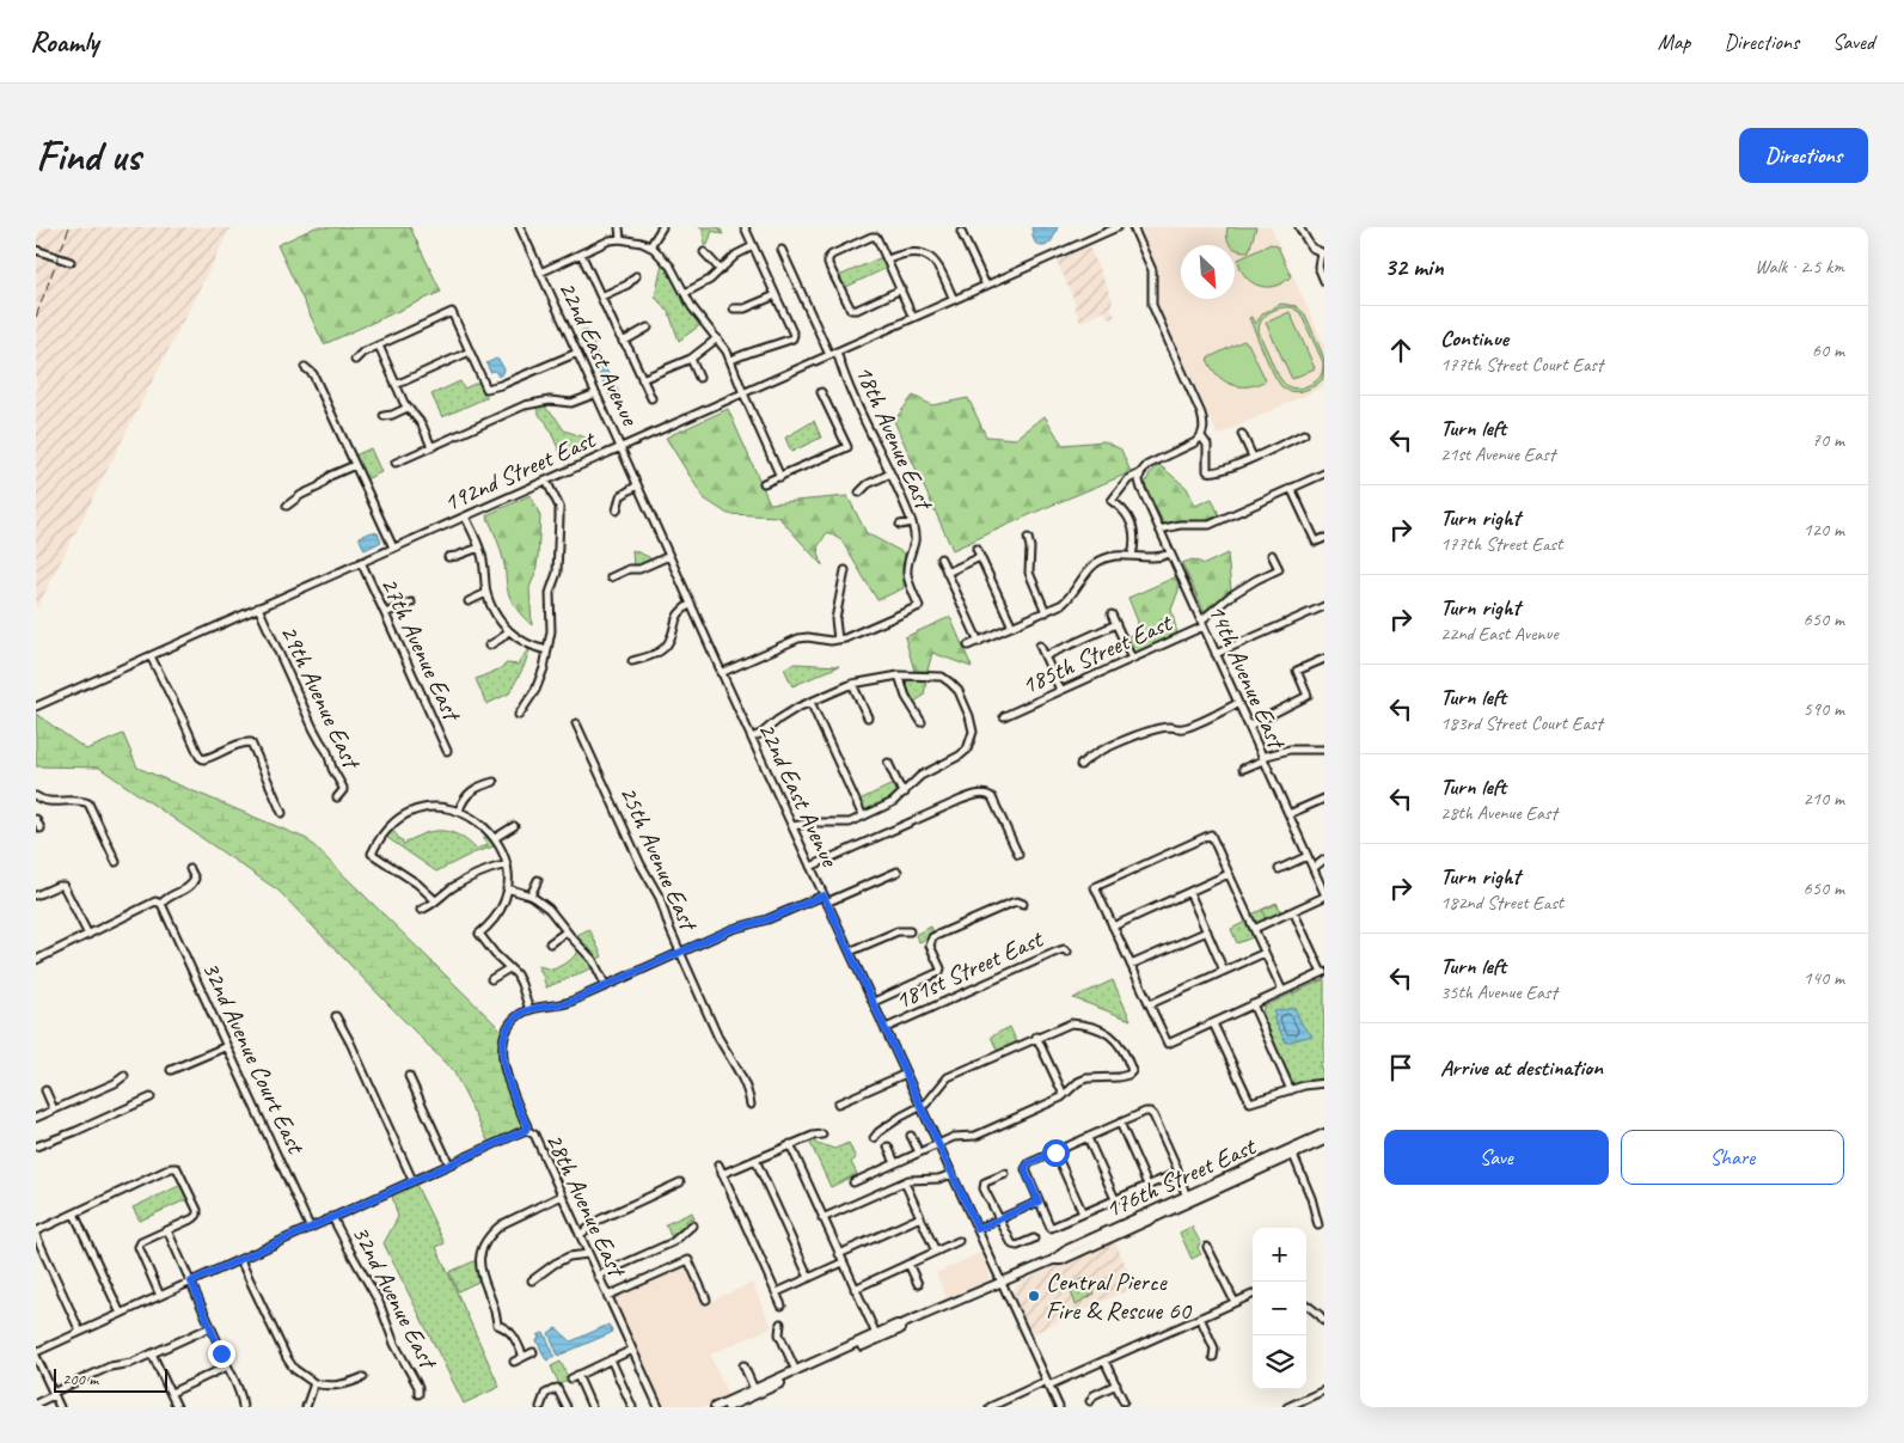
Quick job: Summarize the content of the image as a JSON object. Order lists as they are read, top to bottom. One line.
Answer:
{"streets":{"main road":["176th Street East"],"street":["22nd East Avenue","18th Avenue East","192nd Street East","27th Avenue East","185th Street East","14th Avenue East","29th Avenue East","25th Avenue East","181st Street East","32nd Avenue Court East","28th Avenue East","32nd Avenue East"]},"crossings":[["22nd East Avenue","192nd Street East"],["22nd East Avenue","181st Street East"],["22nd East Avenue","176th Street East"],["18th Avenue East","192nd Street East"],["192nd Street East","27th Avenue East"],["192nd Street East","29th Avenue East"],["185th Street East","14th Avenue East"]],"places":["Central Pierce Fire & Rescue 60"],"scale_bar":"200 m","north":"bottom right","page":{"header":"Roamly","nav":["Map","Directions","Saved"],"buttons":["Directions",["Save","Share"]],"title":"Find us","heading":["32 min","Walk · 2.5 km"],"list":[["Continue","177th Street Court East","60 m"],["Turn left","21st Avenue East","70 m"],["Turn right","177th Street East","120 m"],["Turn right","22nd East Avenue","650 m"],["Turn left","183rd Street Court East","590 m"],["Turn left","28th Avenue East","210 m"],["Turn right","182nd Street East","650 m"],["Turn left","35th Avenue East","140 m"],"Arrive at destination"],"map_buttons":["+","−"],"scale":"200 m"}}
